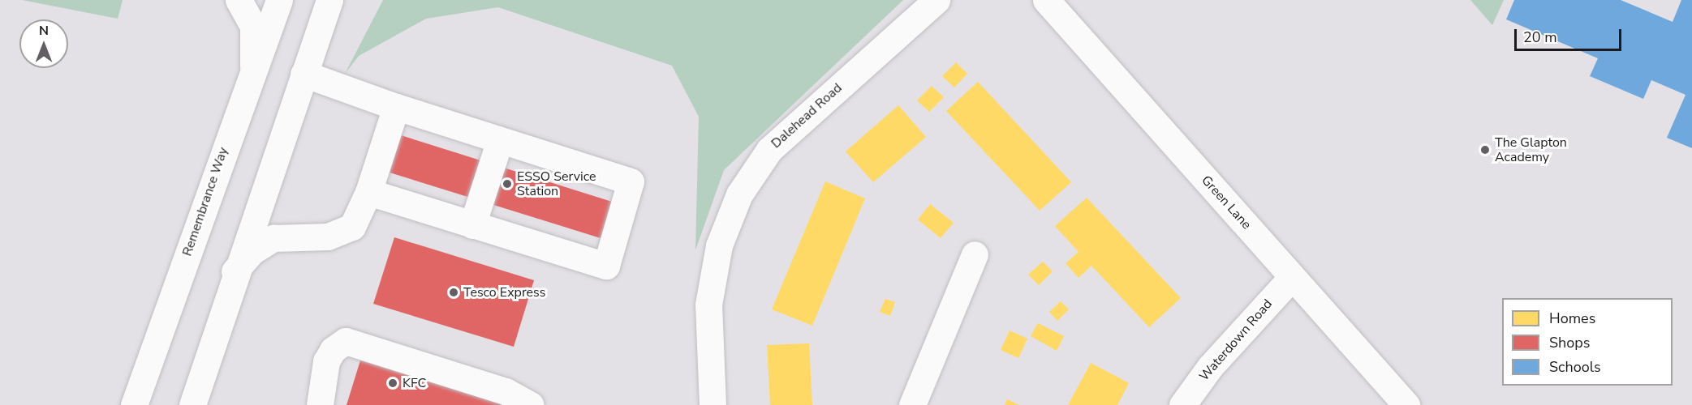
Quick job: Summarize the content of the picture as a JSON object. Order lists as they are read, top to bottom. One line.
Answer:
{"streets":{"main road":["Dalehead Road","Remembrance Way","Green Lane","Waterdown Road"]},"crossings":[["Green Lane","Waterdown Road"]],"places":["The Glapton Academy","ESSO Service Station","Tesco Express","KFC"],"legend":["Homes","Shops","Schools"],"scale_bar":"20 m","north":"top"}
